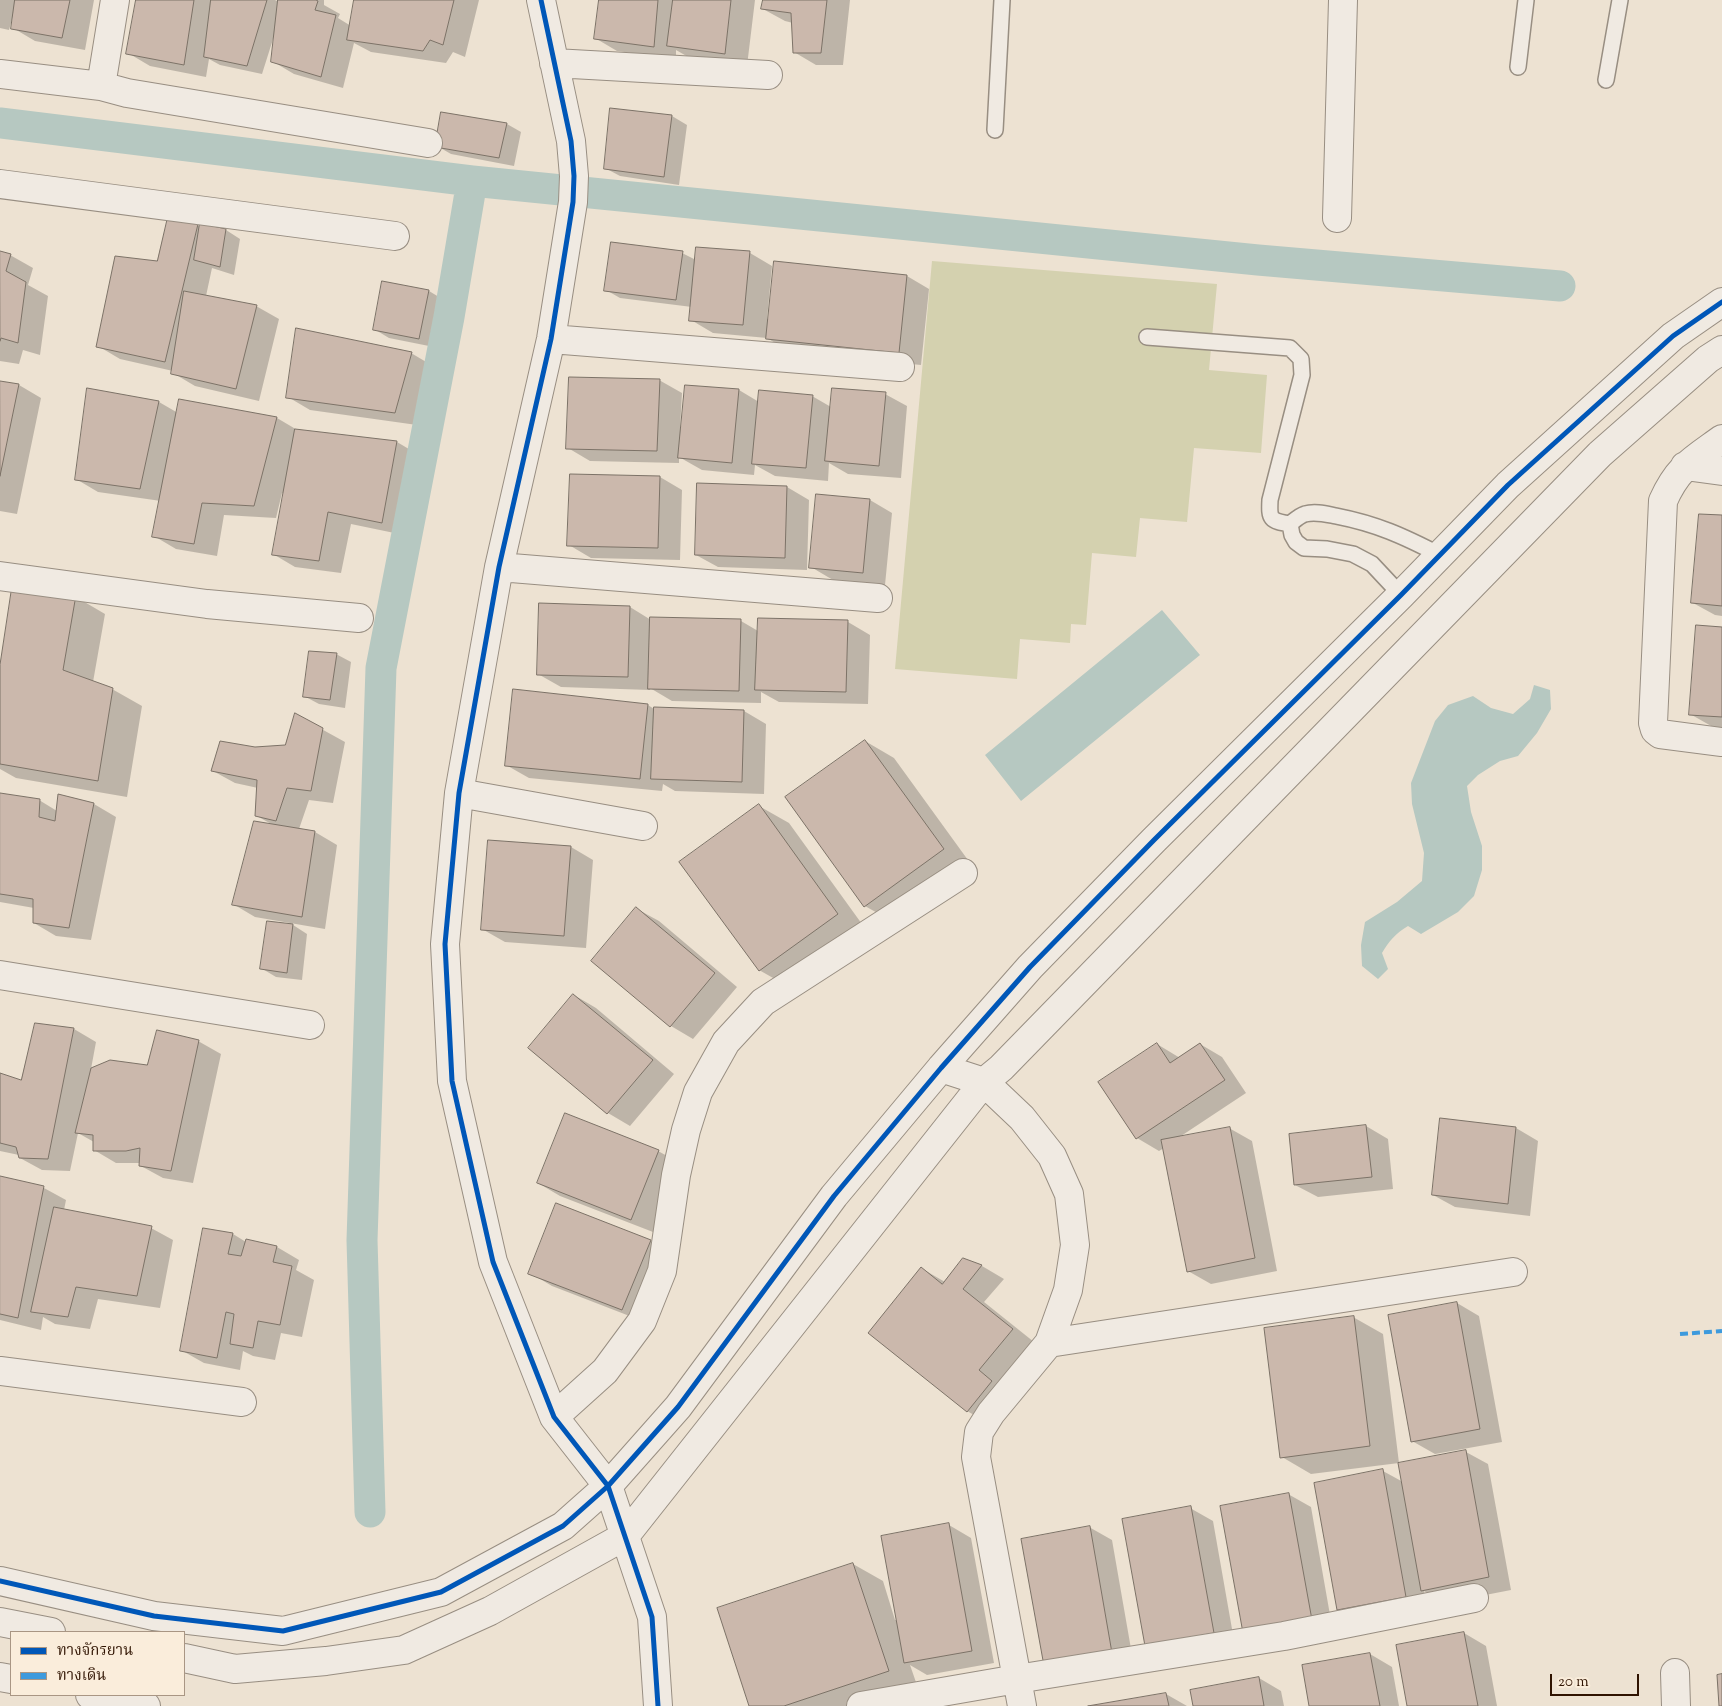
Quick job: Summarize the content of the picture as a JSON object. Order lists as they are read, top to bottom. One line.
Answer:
{"legend":["ทางจักรยาน","ทางเดิน"],"scale_bar":"20 m"}
